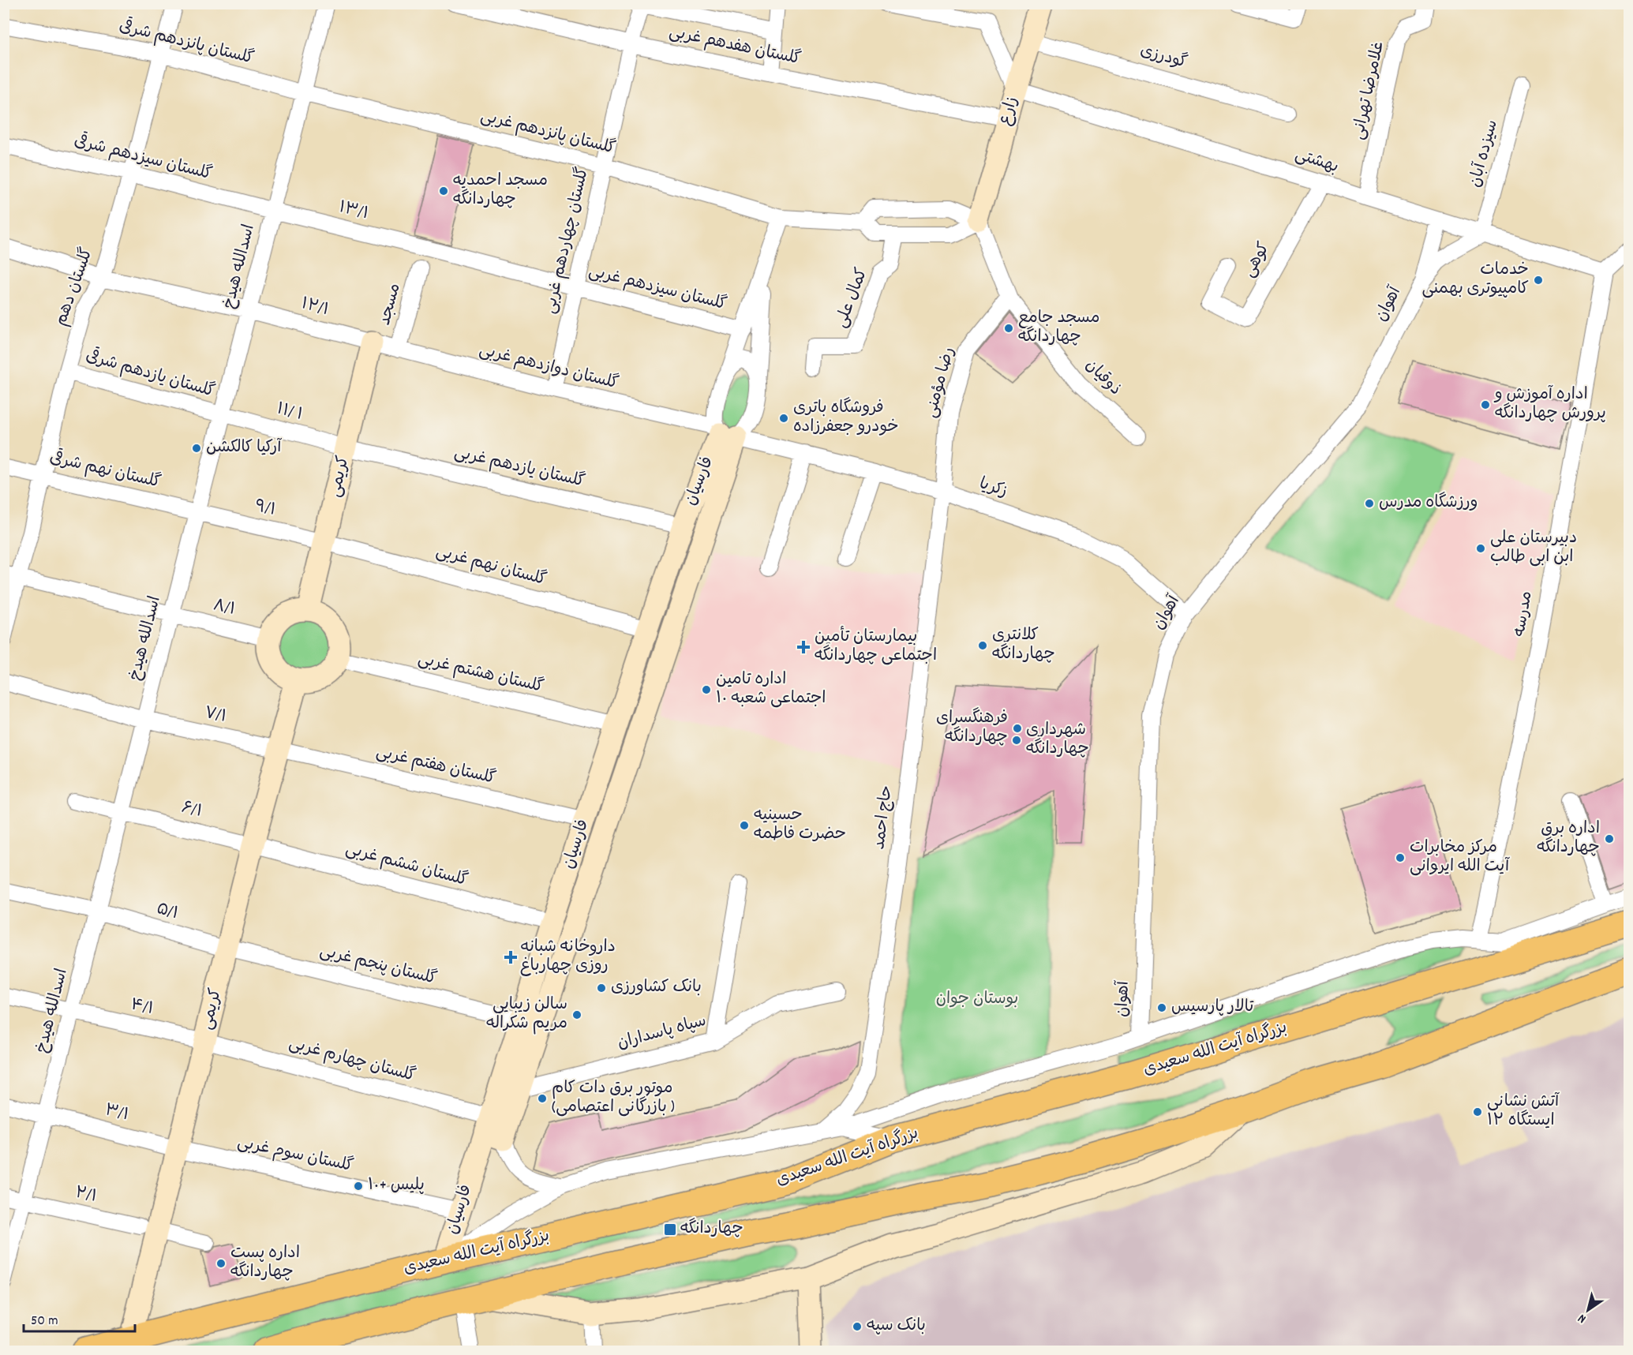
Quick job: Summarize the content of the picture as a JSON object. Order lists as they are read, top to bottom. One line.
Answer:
{"streets":{"highway":["بزرگراه آیت الله سعیدی"],"street":["گلستان پانزدهم شرقی","گلستان هفدهم غربی","گودرزی","غلامرضا تهرانی","زارع","گلستان پانزدهم غربی","سیزده آبان","گلستان سیزدهم شرقی","بهشتی","۱۳/۱","گلستان چهاردهم غربی","کوهی","اسدالله هیدخ","گلستان دهم","گلستان سیزدهم غربی","کمال علی","مسجد","آهوان","۱۲/۱","گلستان دوازدهم غربی","گلستان یازدهم شرقی","ذوقیان","رضا مؤمنی","۱۱/ ۱","گلستان یازدهم غربی","گلستان نهم شرقی","کریمی","فارسیان","زکریا","۹/۱","گلستان نهم غربی","۸/۱","مدرسه","گلستان هشتم غربی","۷/۱","گلستان هفتم غربی","۶/۱","حاج احمد","گلستان ششم غربی","۵/۱","گلستان پنجم غربی","۴/۱","سپاه پاسداران","گلستان چهارم غربی","۳/۱","گلستان سوم غربی","۲/۱"]},"crossings":[["گلستان پانزدهم شرقی","گلستان پانزدهم غربی"],["گلستان پانزدهم شرقی","اسدالله هیدخ"],["گلستان پانزدهم شرقی","گلستان دهم"],["گلستان هفدهم غربی","زارع"],["گلستان هفدهم غربی","گلستان چهاردهم غربی"],["گودرزی","زارع"],["غلامرضا تهرانی","بهشتی"],["زارع","بهشتی"],["زارع","ذوقیان"],["گلستان پانزدهم غربی","گلستان چهاردهم غربی"],["گلستان پانزدهم غربی","اسدالله هیدخ"],["سیزده آبان","بهشتی"],["گلستان سیزدهم شرقی","۱۳/۱"],["گلستان سیزدهم شرقی","اسدالله هیدخ"],["گلستان سیزدهم شرقی","گلستان دهم"],["بهشتی","کوهی"],["بهشتی","مدرسه"],["۱۳/۱","اسدالله هیدخ"],["۱۳/۱","گلستان سیزدهم غربی"],["گلستان چهاردهم غربی","گلستان سیزدهم غربی"],["گلستان چهاردهم غربی","گلستان دوازدهم غربی"],["اسدالله هیدخ","۱۲/۱"],["اسدالله هیدخ","گلستان یازدهم شرقی"],["اسدالله هیدخ","۱۱/ ۱"],["اسدالله هیدخ","گلستان نهم شرقی"],["اسدالله هیدخ","۹/۱"],["اسدالله هیدخ","۸/۱"],["اسدالله هیدخ","۷/۱"],["اسدالله هیدخ","۶/۱"],["اسدالله هیدخ","۵/۱"],["اسدالله هیدخ","۴/۱"],["اسدالله هیدخ","۳/۱"],["اسدالله هیدخ","۲/۱"],["گلستان دهم","۱۲/۱"],["گلستان دهم","گلستان یازدهم شرقی"],["گلستان دهم","گلستان نهم شرقی"],["گلستان دهم","۸/۱"],["مسجد","گلستان دوازدهم غربی"],["آهوان","زکریا"],["۱۲/۱","گلستان دوازدهم غربی"],["۱۲/۱","کریمی"],["گلستان دوازدهم غربی","کریمی"],["گلستان دوازدهم غربی","فارسیان"],["گلستان دوازدهم غربی","زکریا"],["گلستان یازدهم شرقی","۱۱/ ۱"],["ذوقیان","رضا مؤمنی"],["رضا مؤمنی","زکریا"],["رضا مؤمنی","حاج احمد"],["۱۱/ ۱","گلستان یازدهم غربی"],["۱۱/ ۱","کریمی"],["گلستان یازدهم غربی","کریمی"],["گلستان یازدهم غربی","فارسیان"],["گلستان نهم شرقی","۹/۱"],["کریمی","۹/۱"],["کریمی","گلستان نهم غربی"],["کریمی","۸/۱"],["کریمی","گلستان هشتم غربی"],["کریمی","۷/۱"],["کریمی","گلستان هفتم غربی"],["کریمی","۶/۱"],["کریمی","گلستان ششم غربی"],["کریمی","۵/۱"],["کریمی","گلستان پنجم غربی"],["کریمی","۴/۱"],["کریمی","بزرگراه آیت الله سعیدی"],["کریمی","گلستان چهارم غربی"],["کریمی","۳/۱"],["کریمی","گلستان سوم غربی"],["کریمی","۲/۱"],["فارسیان","زکریا"],["فارسیان","گلستان نهم غربی"],["فارسیان","گلستان هشتم غربی"],["فارسیان","گلستان هفتم غربی"],["فارسیان","گلستان ششم غربی"],["فارسیان","گلستان پنجم غربی"],["فارسیان","سپاه پاسداران"],["فارسیان","بزرگراه آیت الله سعیدی"],["فارسیان","گلستان چهارم غربی"],["فارسیان","گلستان سوم غربی"],["زکریا","حاج احمد"],["۹/۱","گلستان نهم غربی"],["۸/۱","گلستان هشتم غربی"],["۷/۱","گلستان هفتم غربی"],["۶/۱","گلستان ششم غربی"],["۵/۱","گلستان پنجم غربی"],["۴/۱","گلستان چهارم غربی"],["۳/۱","گلستان سوم غربی"]],"parks":["بوستان جوان"],"places":{"other":["مسجد احمدیه چهاردانگه","خدمات کامپیوتری بهمنی","مسجد جامع چهاردانگه","اداره آموزش و پرورش چهاردانگه","فروشگاه باتری خودرو جعفرزاده","آرکیا کالکشن","ورزشگاه مدرس","دبیرستان علی ابن ابی طالب","کلانتری چهاردانگه","اداره تامین اجتماعی شعبه ۱۰","فرهنگسرای چهاردانگه","شهرداری چهاردانگه","حسینیه حضرت فاطمه","اداره برق چهاردانگه","مرکز مخابرات آیت الله ایروانی","بانک کشاورزی","تالار پارسیس","سالن زیبایی مریم شکراله","موتور برق دات کام (بازرگانی اعتصامی )","آتش نشانی ایستگاه ۱۲","پلیس +۱۰","اداره پست چهاردانگه","بانک سپه"],"health":["بیمارستان تأمین اجتماعی چهاردانگه","داروخانه شبانه روزی چهارباغ"],"transit":["چهاردانگه"]},"scale_bar":"50 m","north":"bottom left"}
